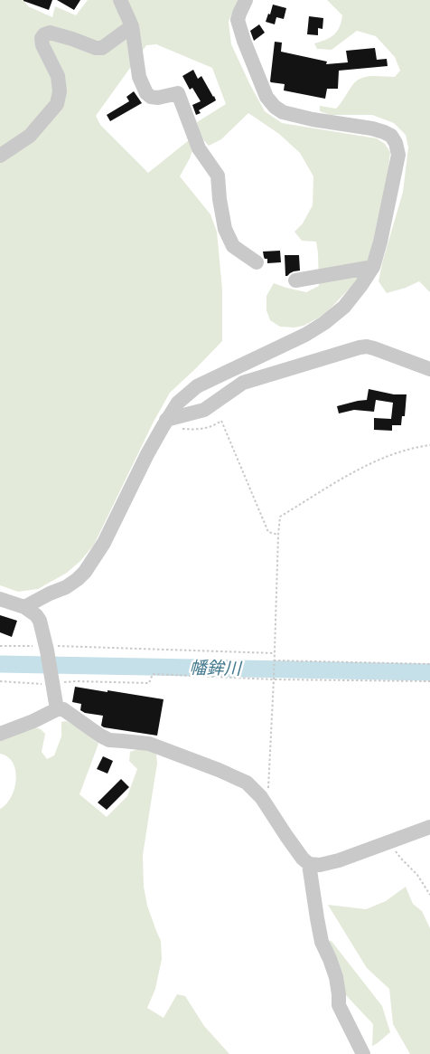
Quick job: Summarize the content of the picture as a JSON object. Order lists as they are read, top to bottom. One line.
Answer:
{"water":["幡鉾川"]}
